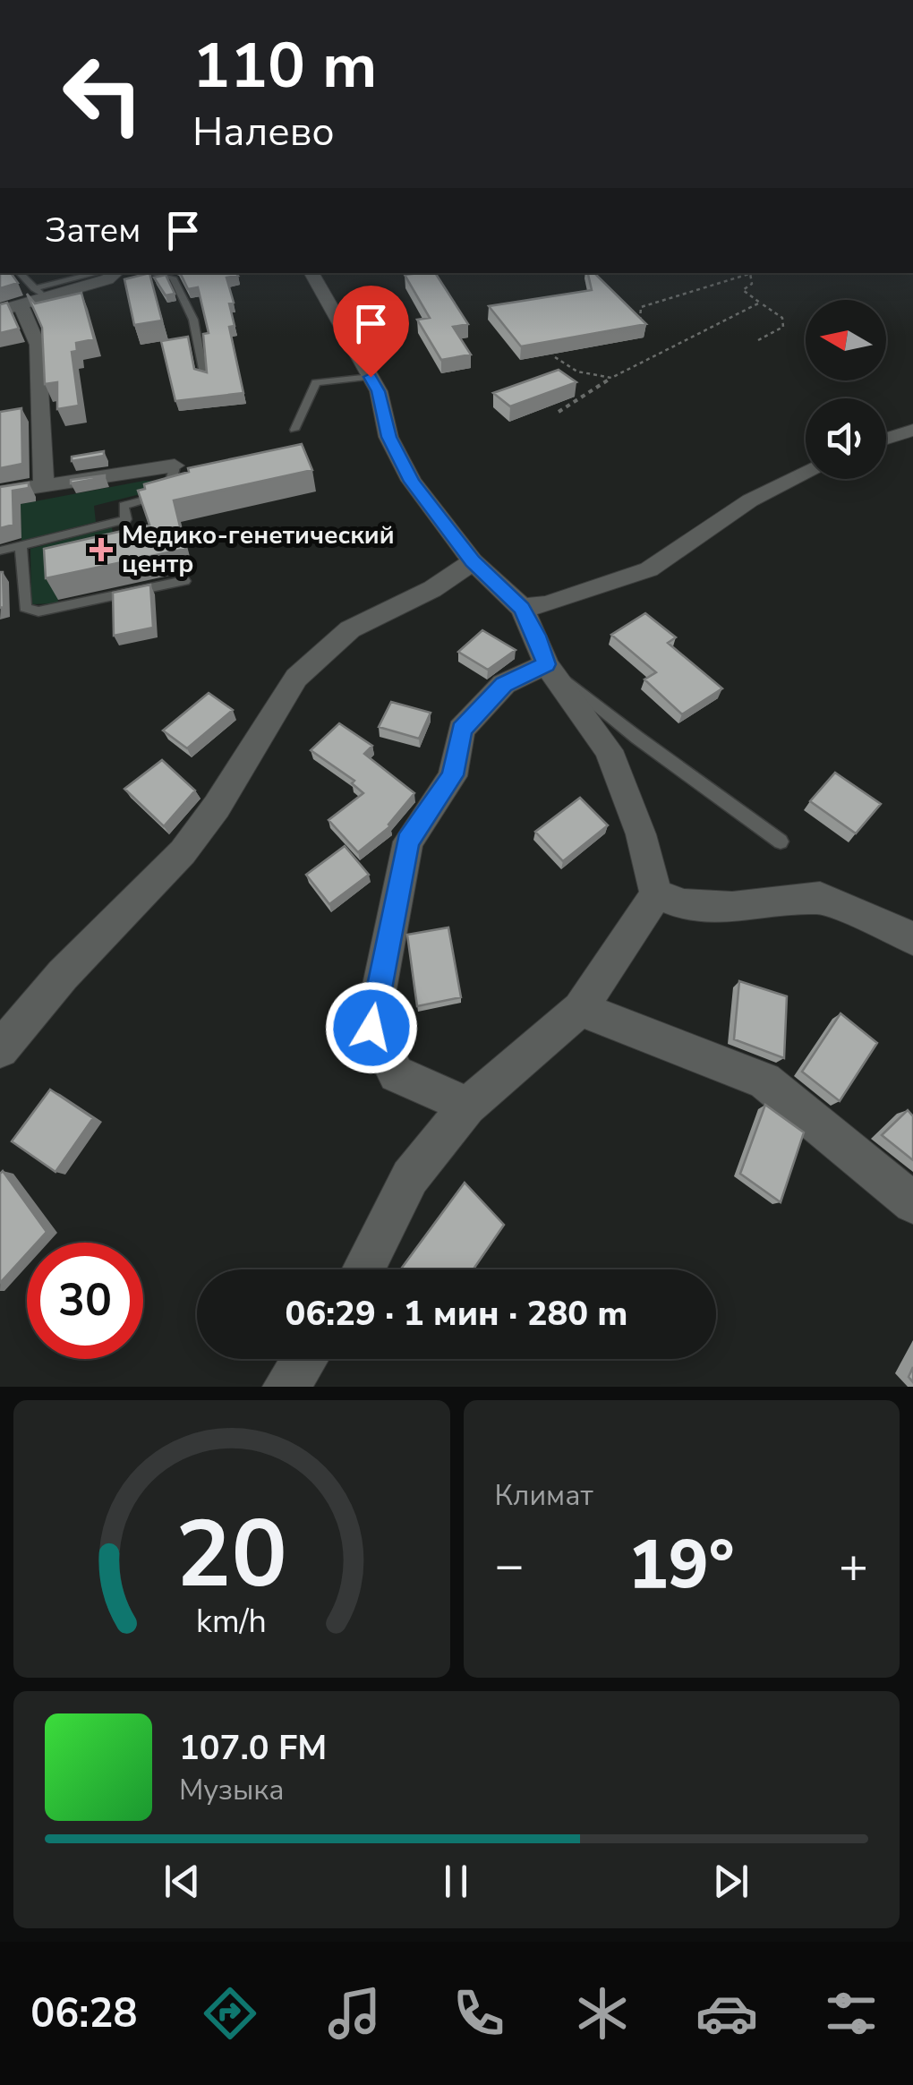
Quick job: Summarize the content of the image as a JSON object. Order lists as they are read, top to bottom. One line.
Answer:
{"places":{"health":["Медико-генетический центр"]},"north":"left","page":{"turn":["110 m","Налево"],"then":"Затем","limit":"30","trip":"06:29 · 1 мин · 280 m","tile":"Климат","heat":["−","19°","+"],"song":["107.0 FM","Музыка"],"tabs":"06:28","gauge":["20","km/h"]}}
